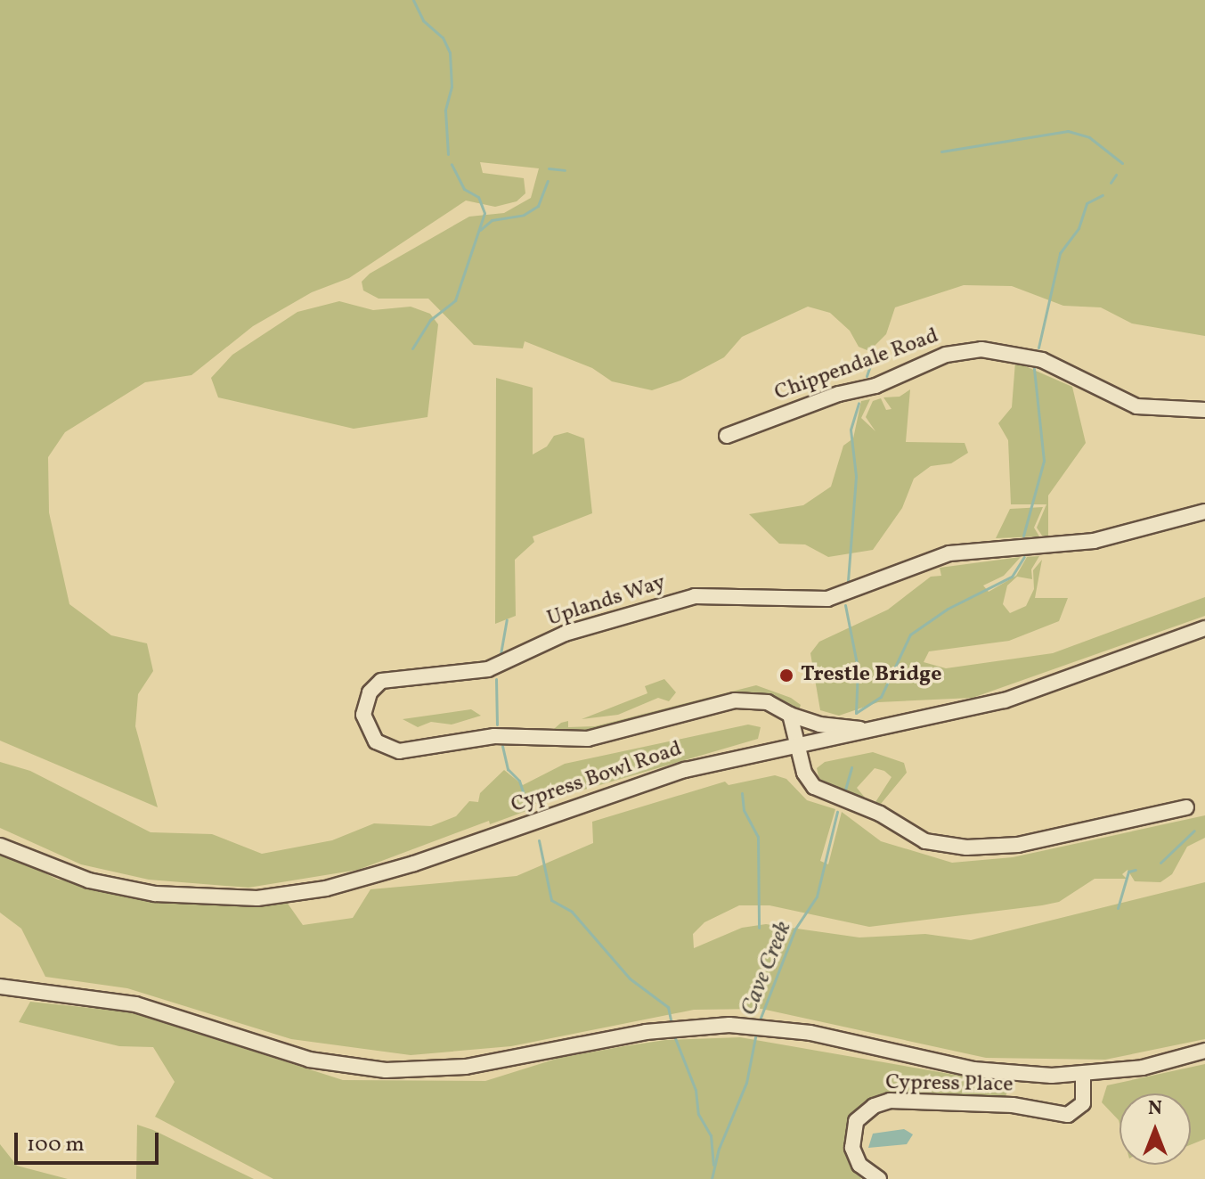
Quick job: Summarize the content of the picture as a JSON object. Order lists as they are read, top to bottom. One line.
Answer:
{"streets":{"street":["Chippendale Road","Uplands Way","Cypress Bowl Road","Cypress Place"]},"water":["Cave Creek"],"places":["Trestle Bridge"],"scale_bar":"100 m","north":"top"}
